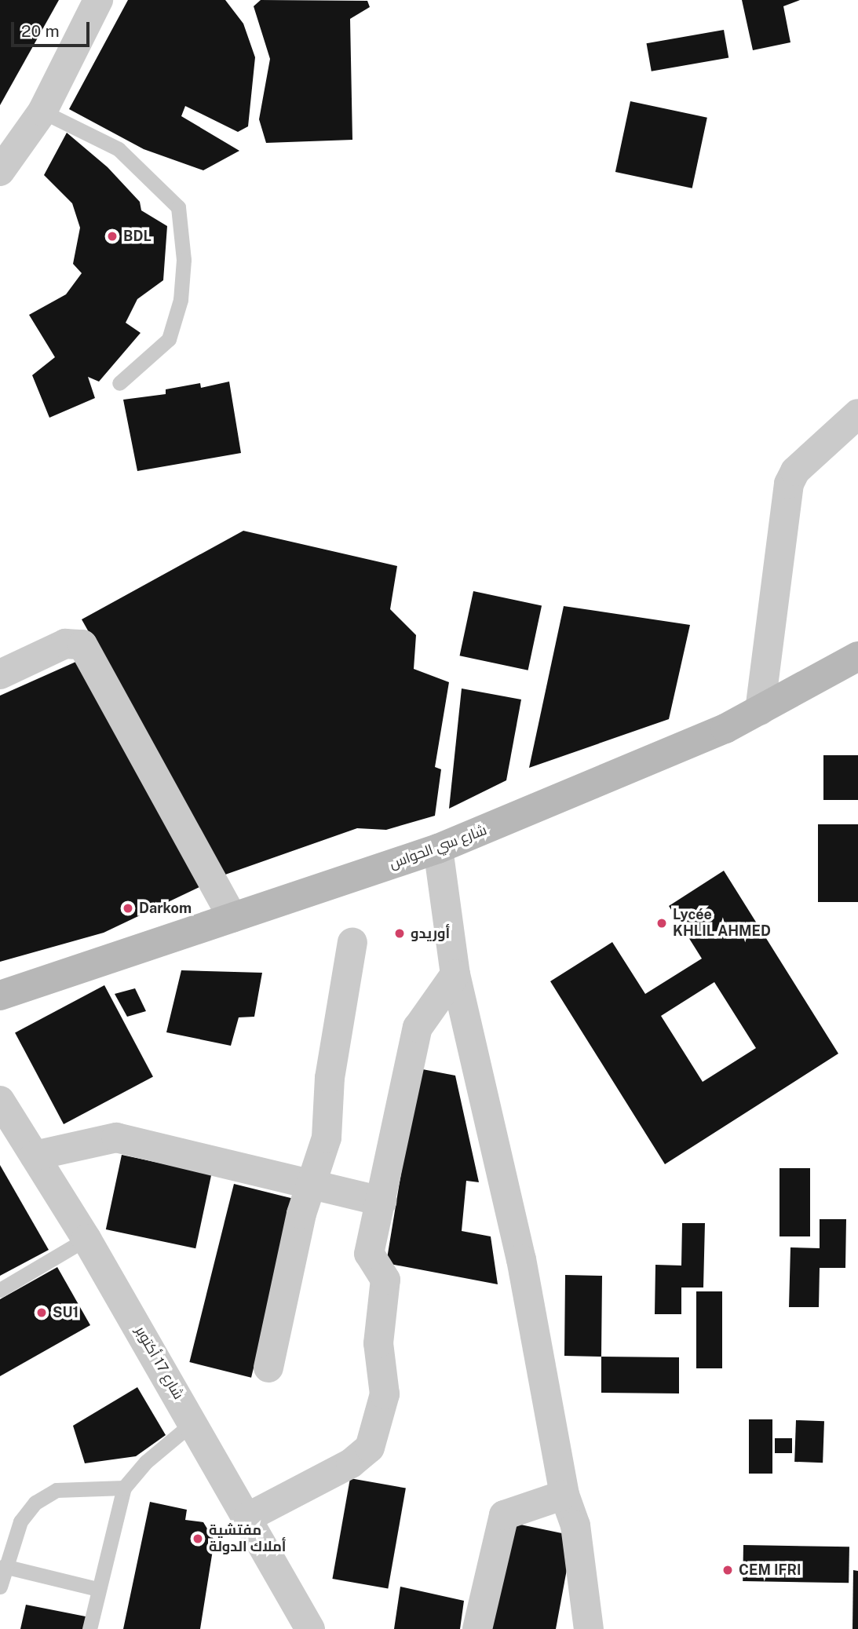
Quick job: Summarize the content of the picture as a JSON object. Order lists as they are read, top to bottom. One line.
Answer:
{"streets":{"street":["شارع سي الحواس","شارع 17 أكتوبر"]},"places":["BDL","Darkom","Lycée KHLIL AHMED","أوريدو","SU1","مفتشية أملاك الدولة","CEM IFRI"],"scale_bar":"20 m"}
